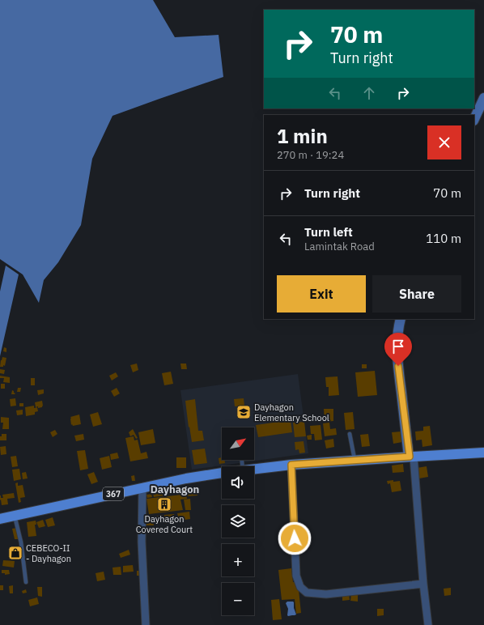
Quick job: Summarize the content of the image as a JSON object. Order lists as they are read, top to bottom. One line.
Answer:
{"streets":{"main road":["367"]},"districts":["Dayhagon"],"places":{"school or university":["Dayhagon Elementary School"],"building":["Dayhagon Covered Court"],"shop":["CEBECO-II - Dayhagon"]},"north":"top right","page":{"turn":["70 m","Turn right"],"heading":["1 min","270 m · 19:24"],"list":[{"name":"Turn right","value":"70 m"},{"name":"Turn left","note":"Lamintak Road","value":"110 m"}],"buttons":["Exit","Share"],"map_buttons":["+","−"]}}
